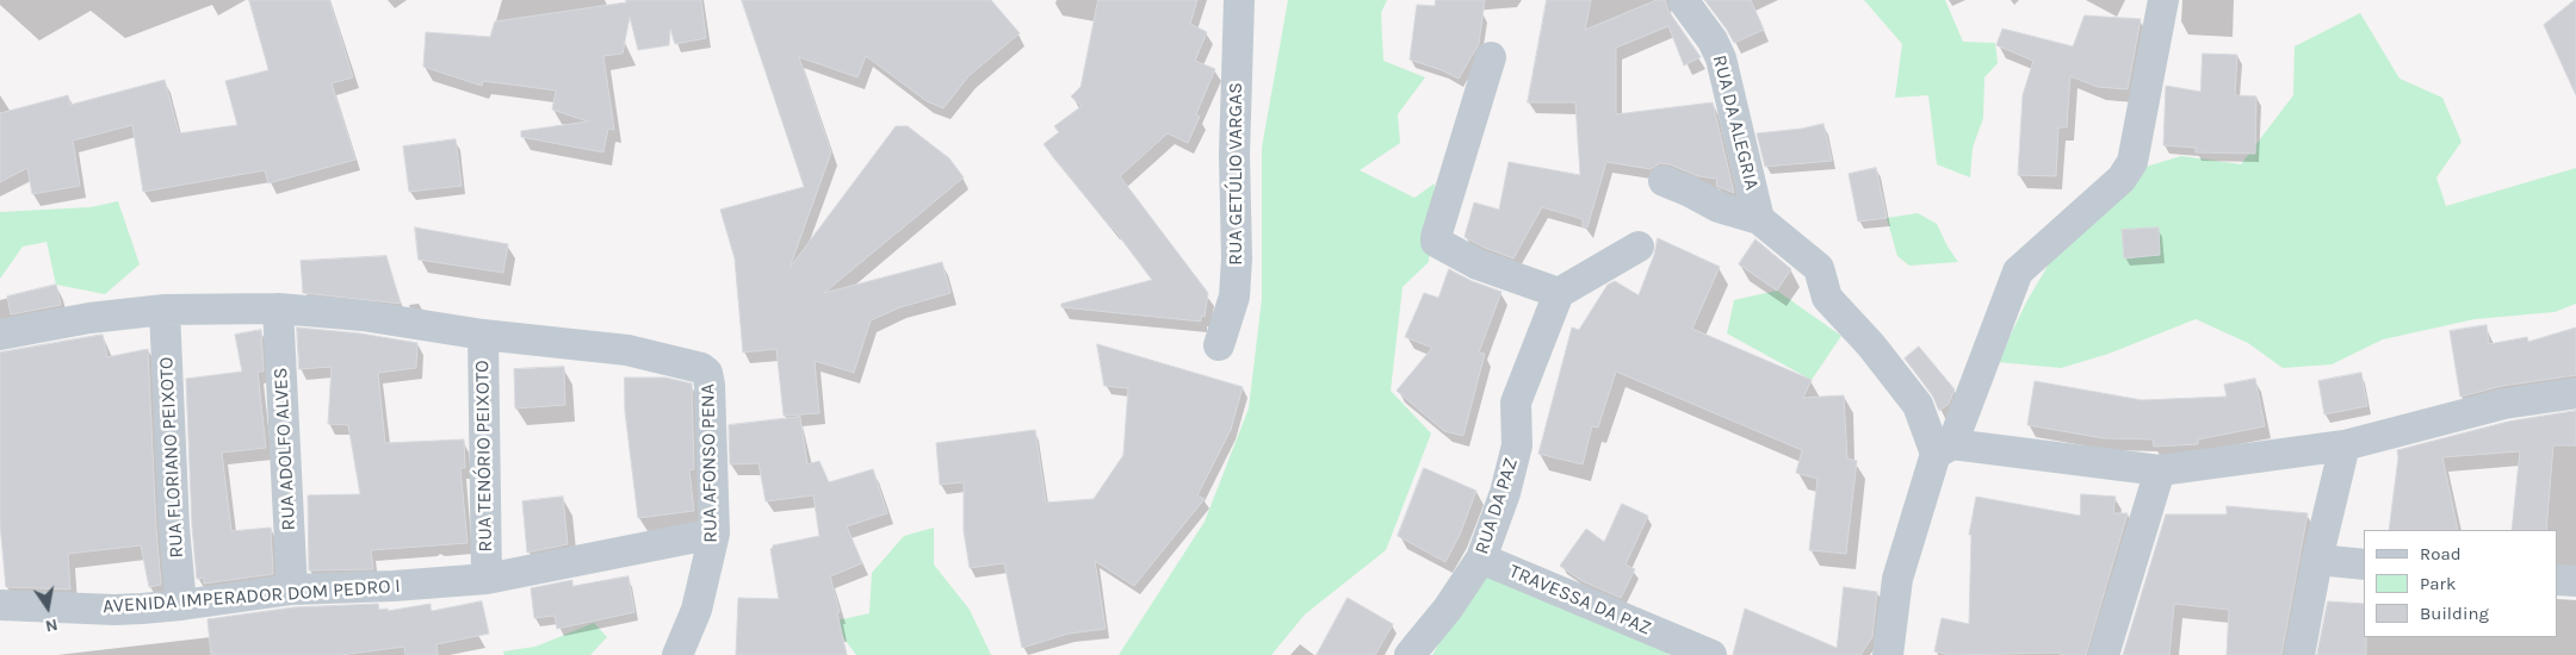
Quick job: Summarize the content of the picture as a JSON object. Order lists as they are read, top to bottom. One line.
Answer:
{"streets":{"street":["RUA DA ALEGRIA","RUA GETÚLIO VARGAS","RUA ADOLFO ALVES","RUA TENÓRIO PEIXOTO","RUA FLORIANO PEIXOTO","RUA AFONSO PENA","RUA DA PAZ","AVENIDA IMPERADOR DOM PEDRO I","TRAVESSA DA PAZ"]},"crossings":[["RUA ADOLFO ALVES","AVENIDA IMPERADOR DOM PEDRO I"],["RUA TENÓRIO PEIXOTO","RUA AFONSO PENA"],["RUA TENÓRIO PEIXOTO","AVENIDA IMPERADOR DOM PEDRO I"],["RUA FLORIANO PEIXOTO","AVENIDA IMPERADOR DOM PEDRO I"],["RUA AFONSO PENA","AVENIDA IMPERADOR DOM PEDRO I"],["RUA DA PAZ","TRAVESSA DA PAZ"]],"legend":["Road","Park","Building"],"north":"bottom"}
